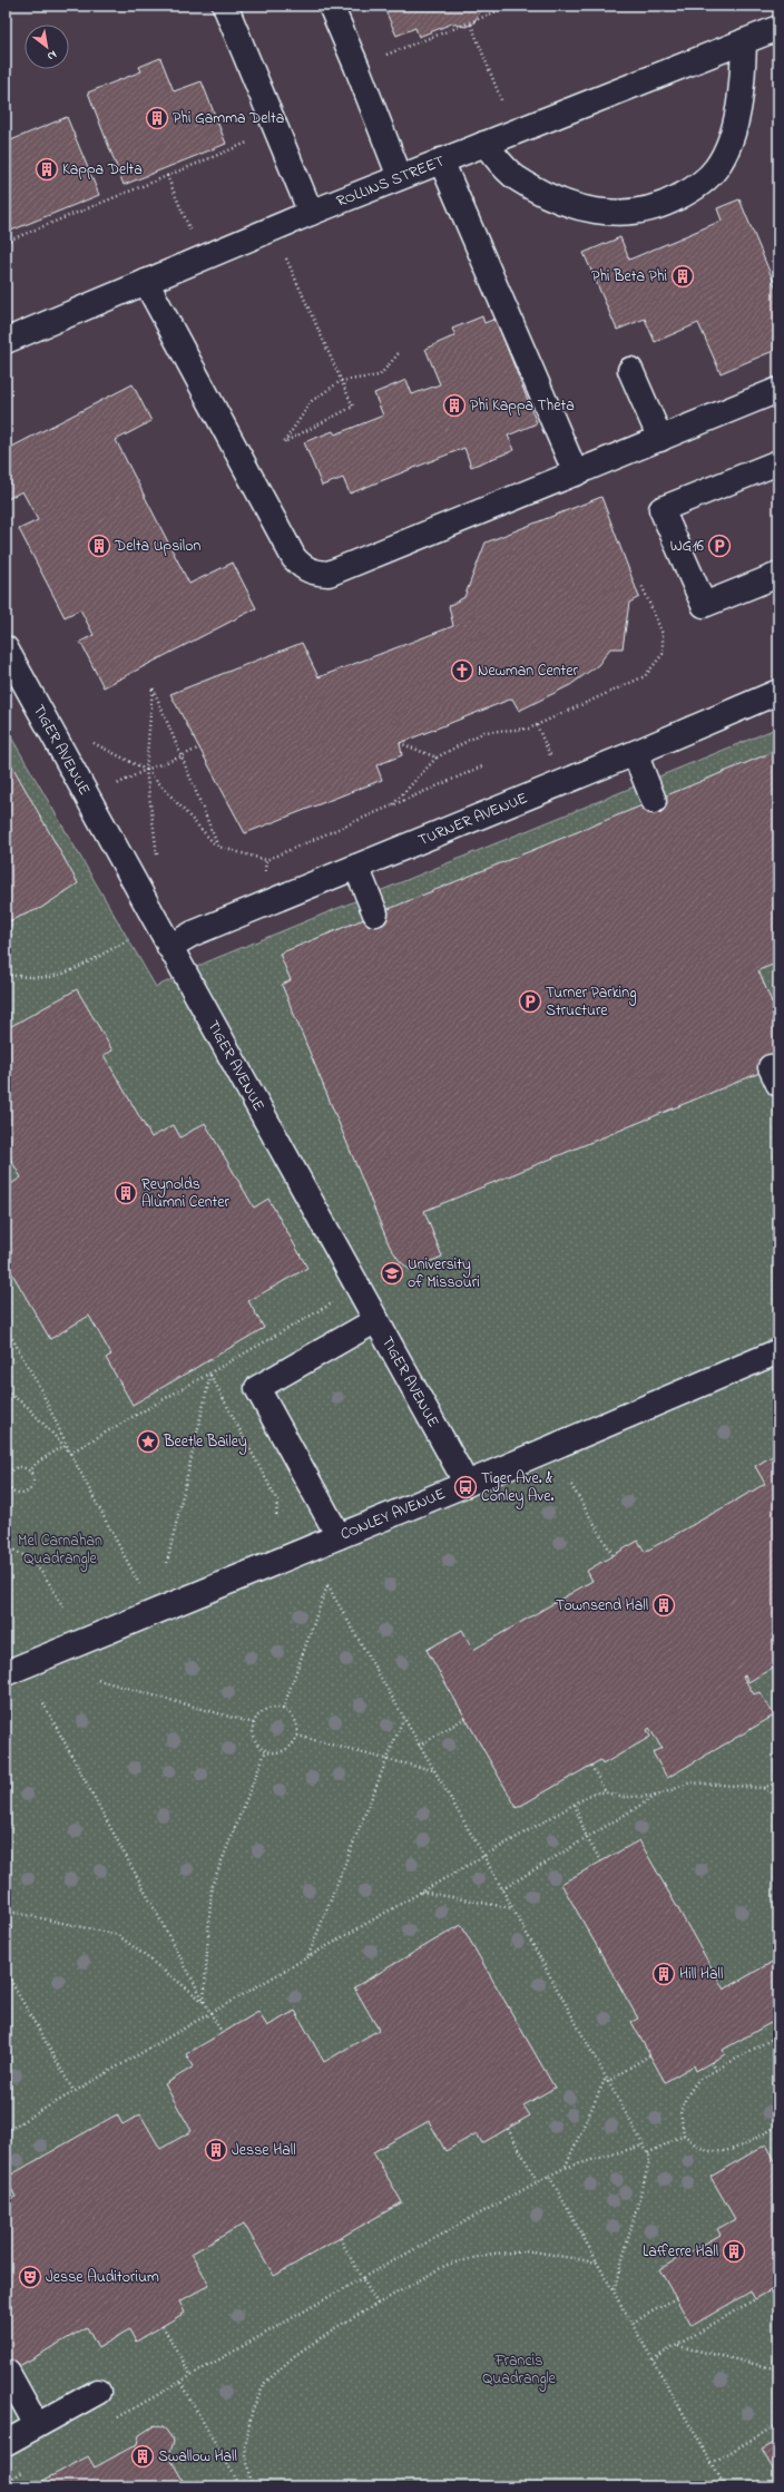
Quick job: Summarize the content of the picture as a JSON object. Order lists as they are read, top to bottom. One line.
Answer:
{"streets":{"street":["ROLLINS STREET","TIGER AVENUE","TURNER AVENUE","CONLEY AVENUE"]},"crossings":[["TIGER AVENUE","TURNER AVENUE"],["TIGER AVENUE","CONLEY AVENUE"]],"parks":["Mel Carnahan Quadrangle","Francis Quadrangle"],"places":{"building":["Phi Gamma Delta","Kappa Delta","Phi Beta Phi","Phi Kappa Theta","Delta Upsilon","Reynolds Alumni Center","Townsend Hall","Hill Hall","Jesse Hall","Lafferre Hall","Swallow Hall"],"parking":["WG16","Turner Parking Structure"],"church":["Newman Center"],"school or university":["University of Missouri"],"place":["Beetle Bailey"],"bus stop":["Tiger Ave. & Conley Ave."],"theatre":["Jesse Auditorium"]},"north":"bottom right"}
